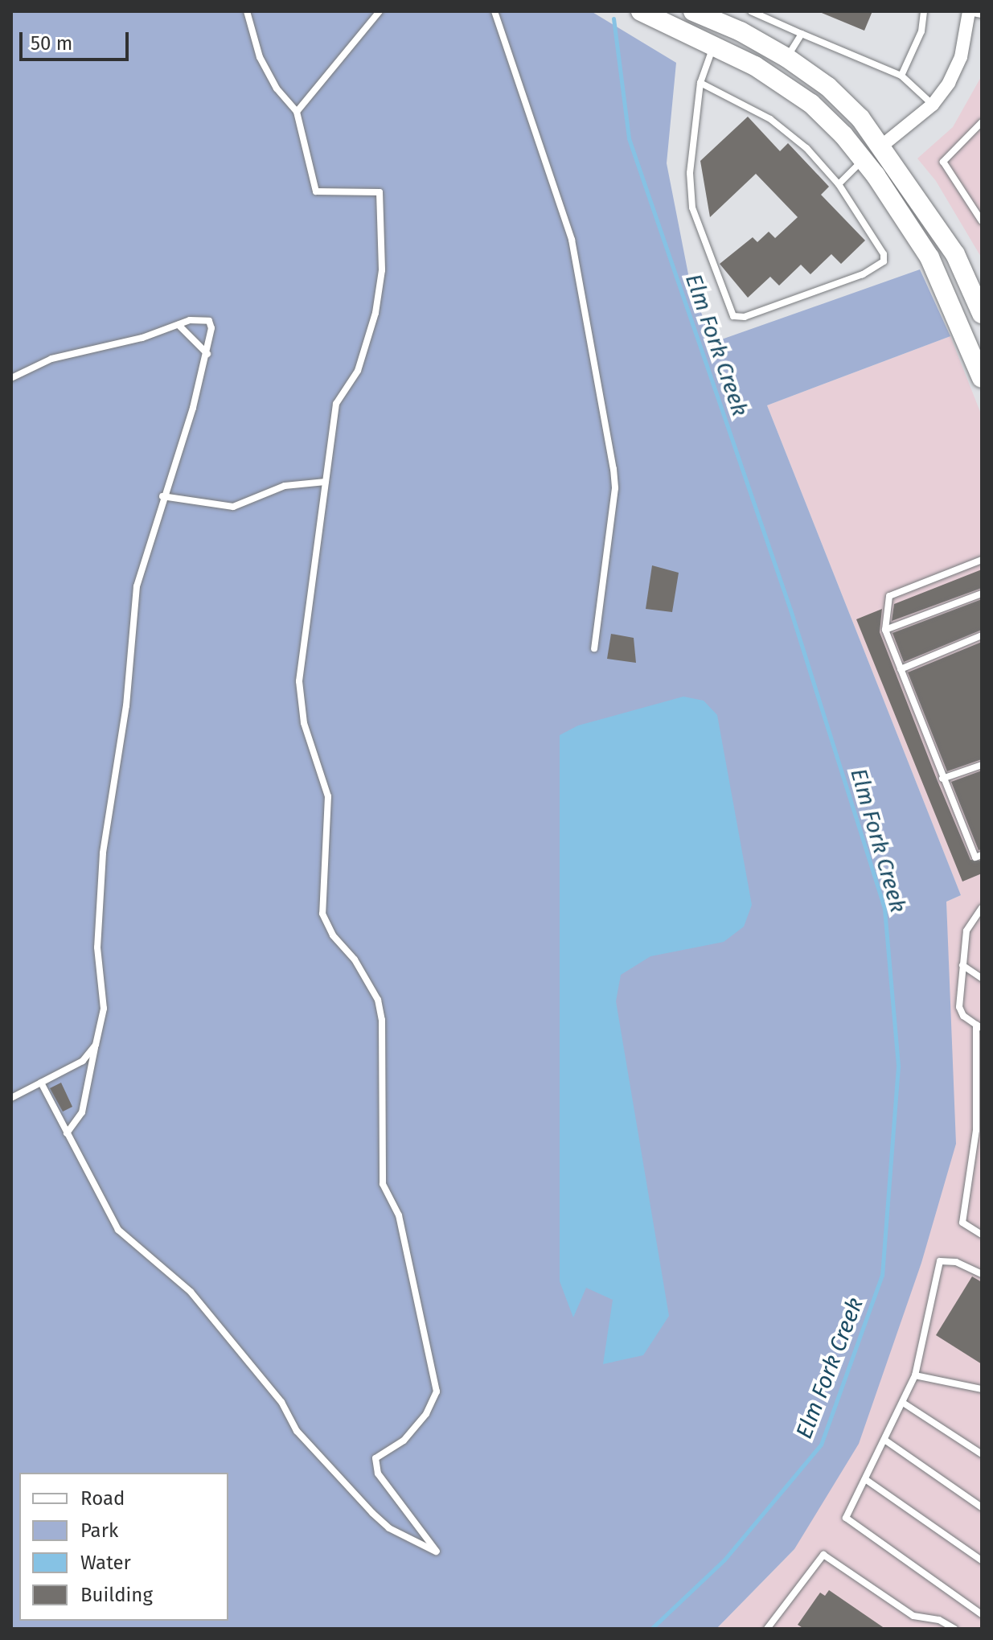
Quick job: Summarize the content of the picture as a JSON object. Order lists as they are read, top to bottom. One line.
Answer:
{"water":["Elm Fork Creek"],"legend":["Road","Park","Water","Building"],"scale_bar":"50 m"}
